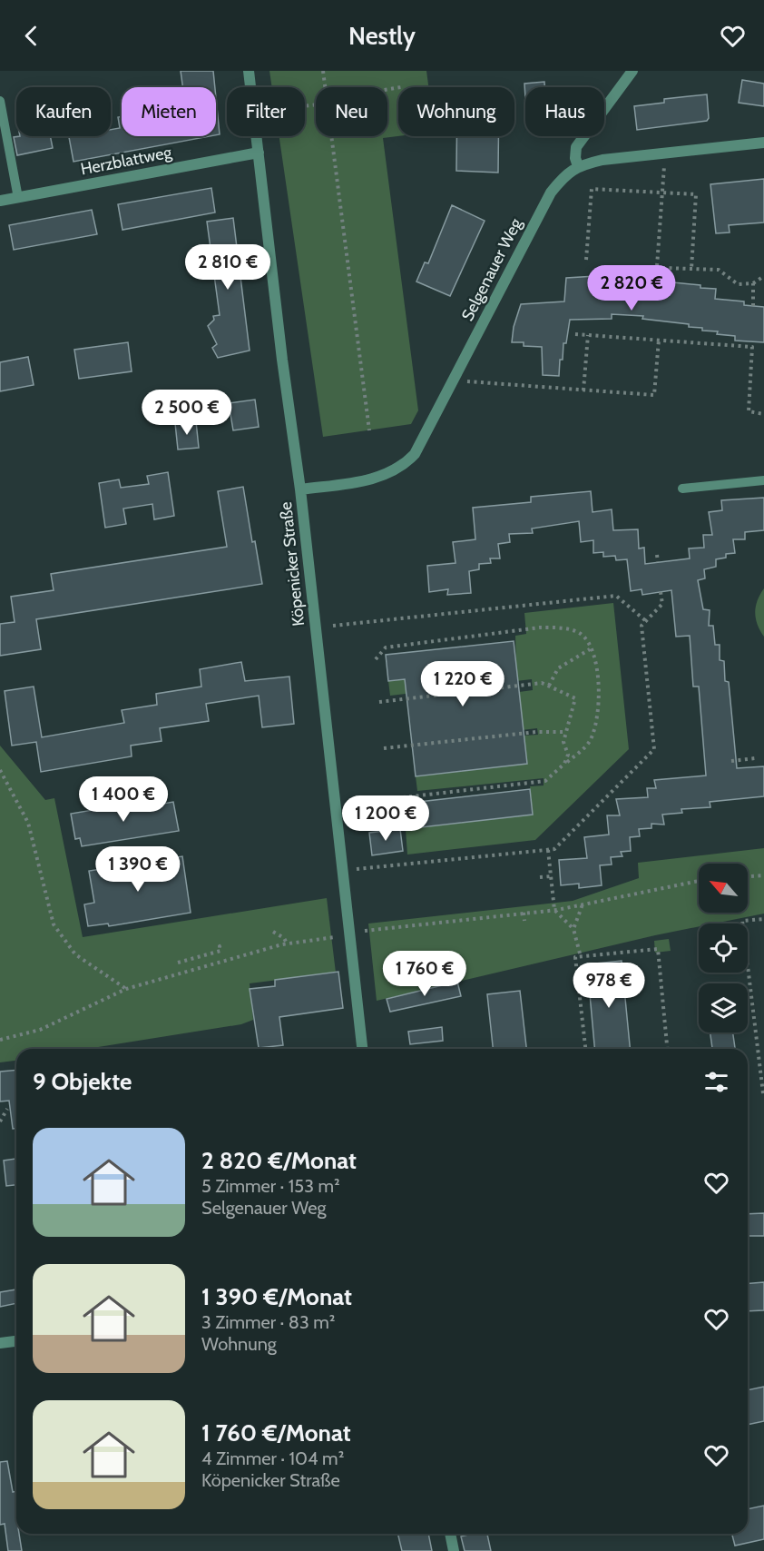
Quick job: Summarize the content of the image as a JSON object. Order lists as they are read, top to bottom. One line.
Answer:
{"streets":{"street":["Herzblattweg","Selgenauer Weg","Köpenicker Straße"]},"crossings":[["Herzblattweg","Köpenicker Straße"],["Selgenauer Weg","Köpenicker Straße"]],"north":"top left","page":{"header":"Nestly","chip":["Kaufen","Mieten","Filter","Neu","Wohnung","Haus"],"price":["2 810 €","2 820 €","2 500 €","1 220 €","1 400 €","1 200 €","1 390 €","1 760 €","978 €"],"heading":"9 Objekte","list":[{"name":"2 820 €/Monat","note":"5 Zimmer · 153 m² · Selgenauer Weg"},{"name":"1 390 €/Monat","note":"3 Zimmer · 83 m² · Wohnung"},{"name":"1 760 €/Monat","note":"4 Zimmer · 104 m² · Köpenicker Straße"}]}}
